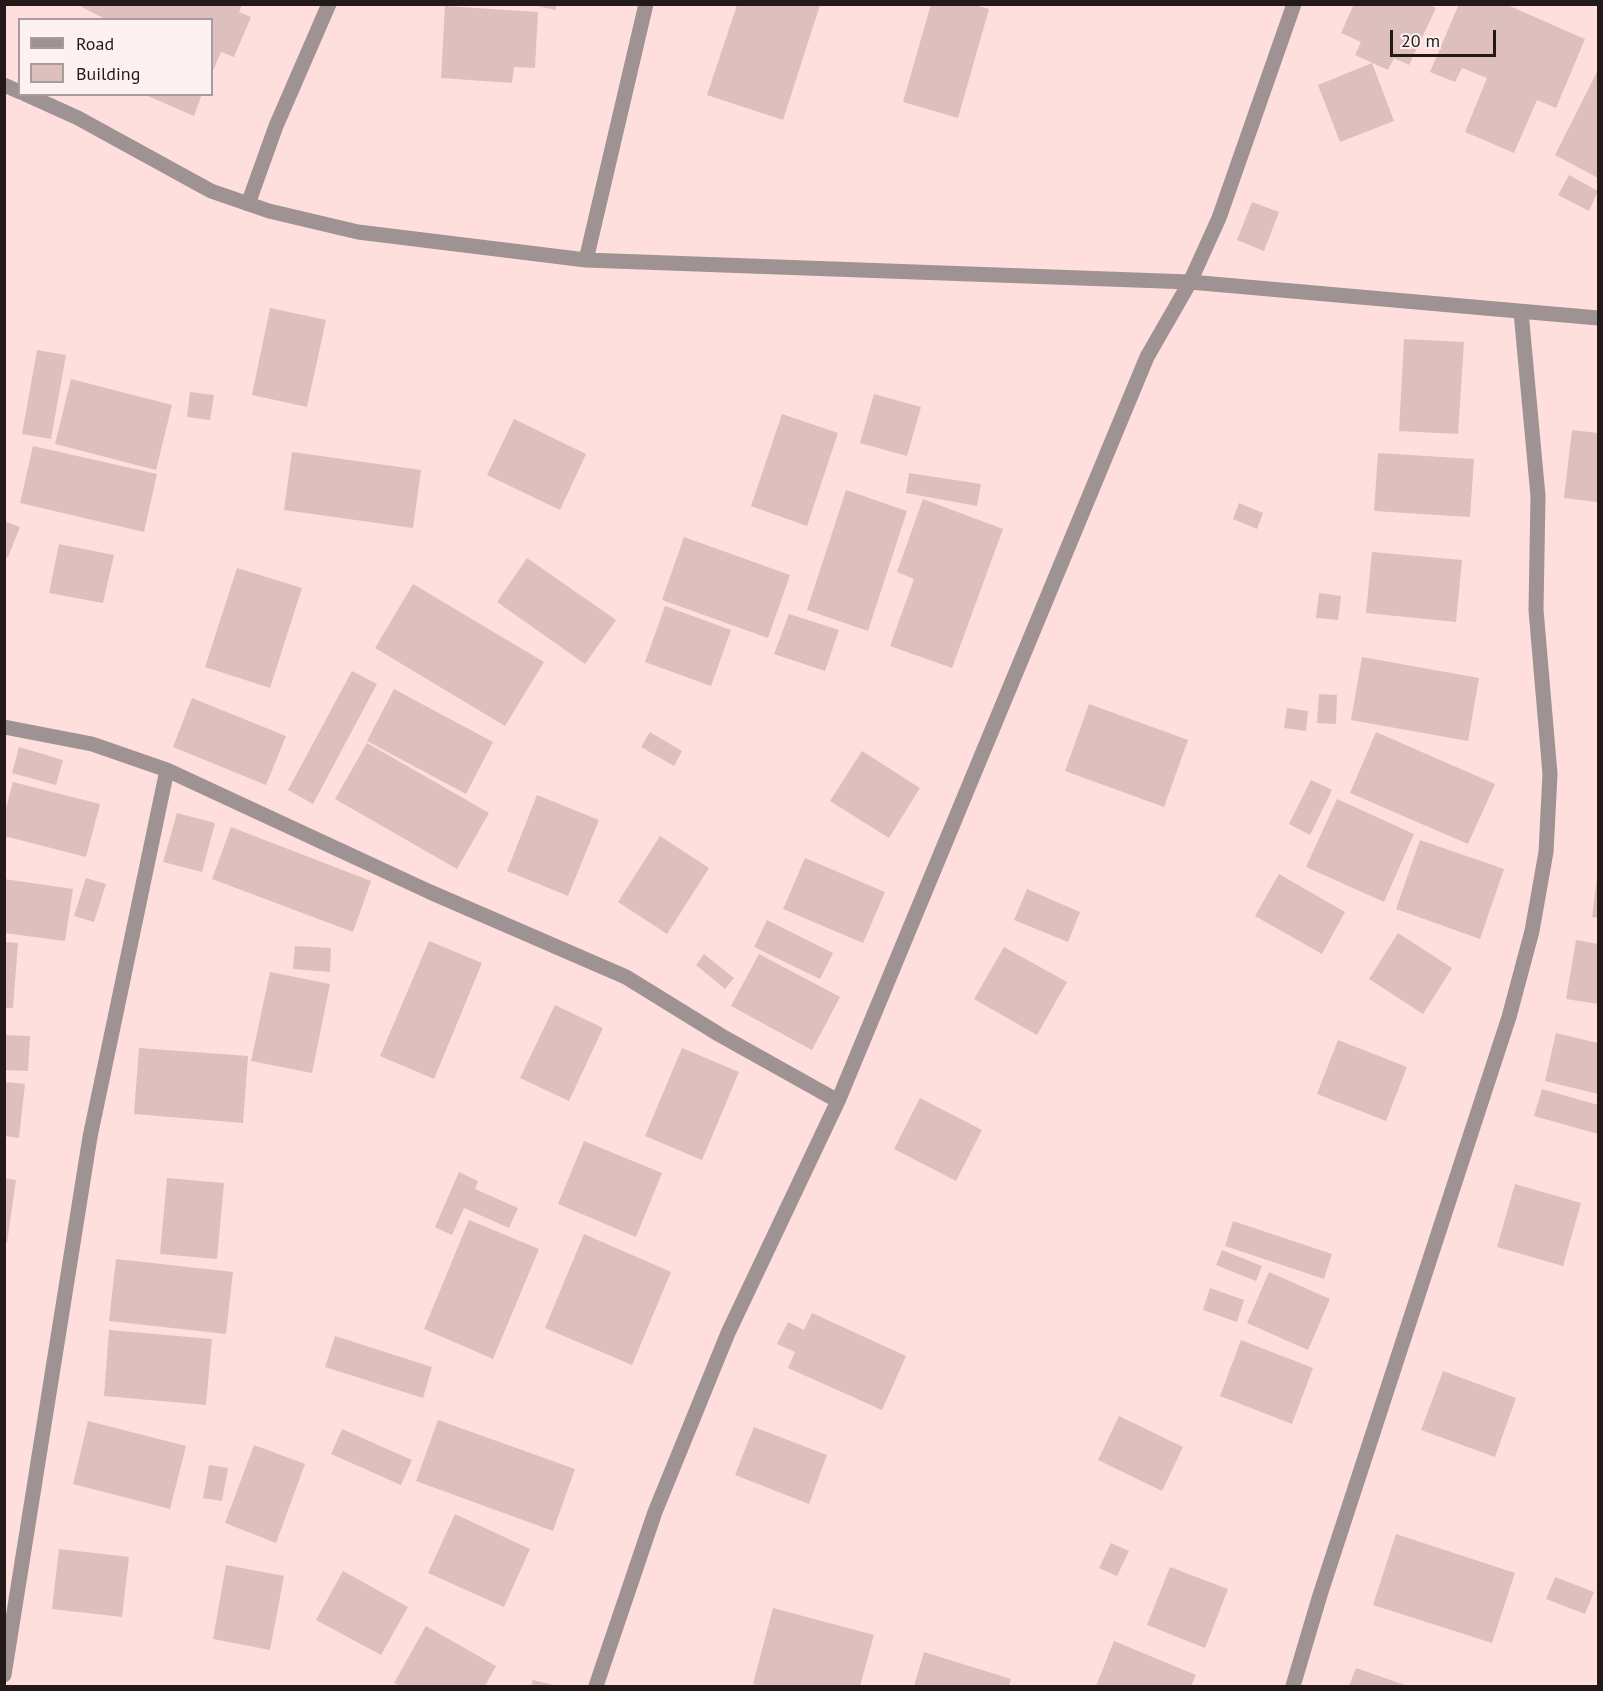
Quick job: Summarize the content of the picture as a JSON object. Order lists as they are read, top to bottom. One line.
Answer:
{"legend":["Road","Building"],"scale_bar":"20 m"}
